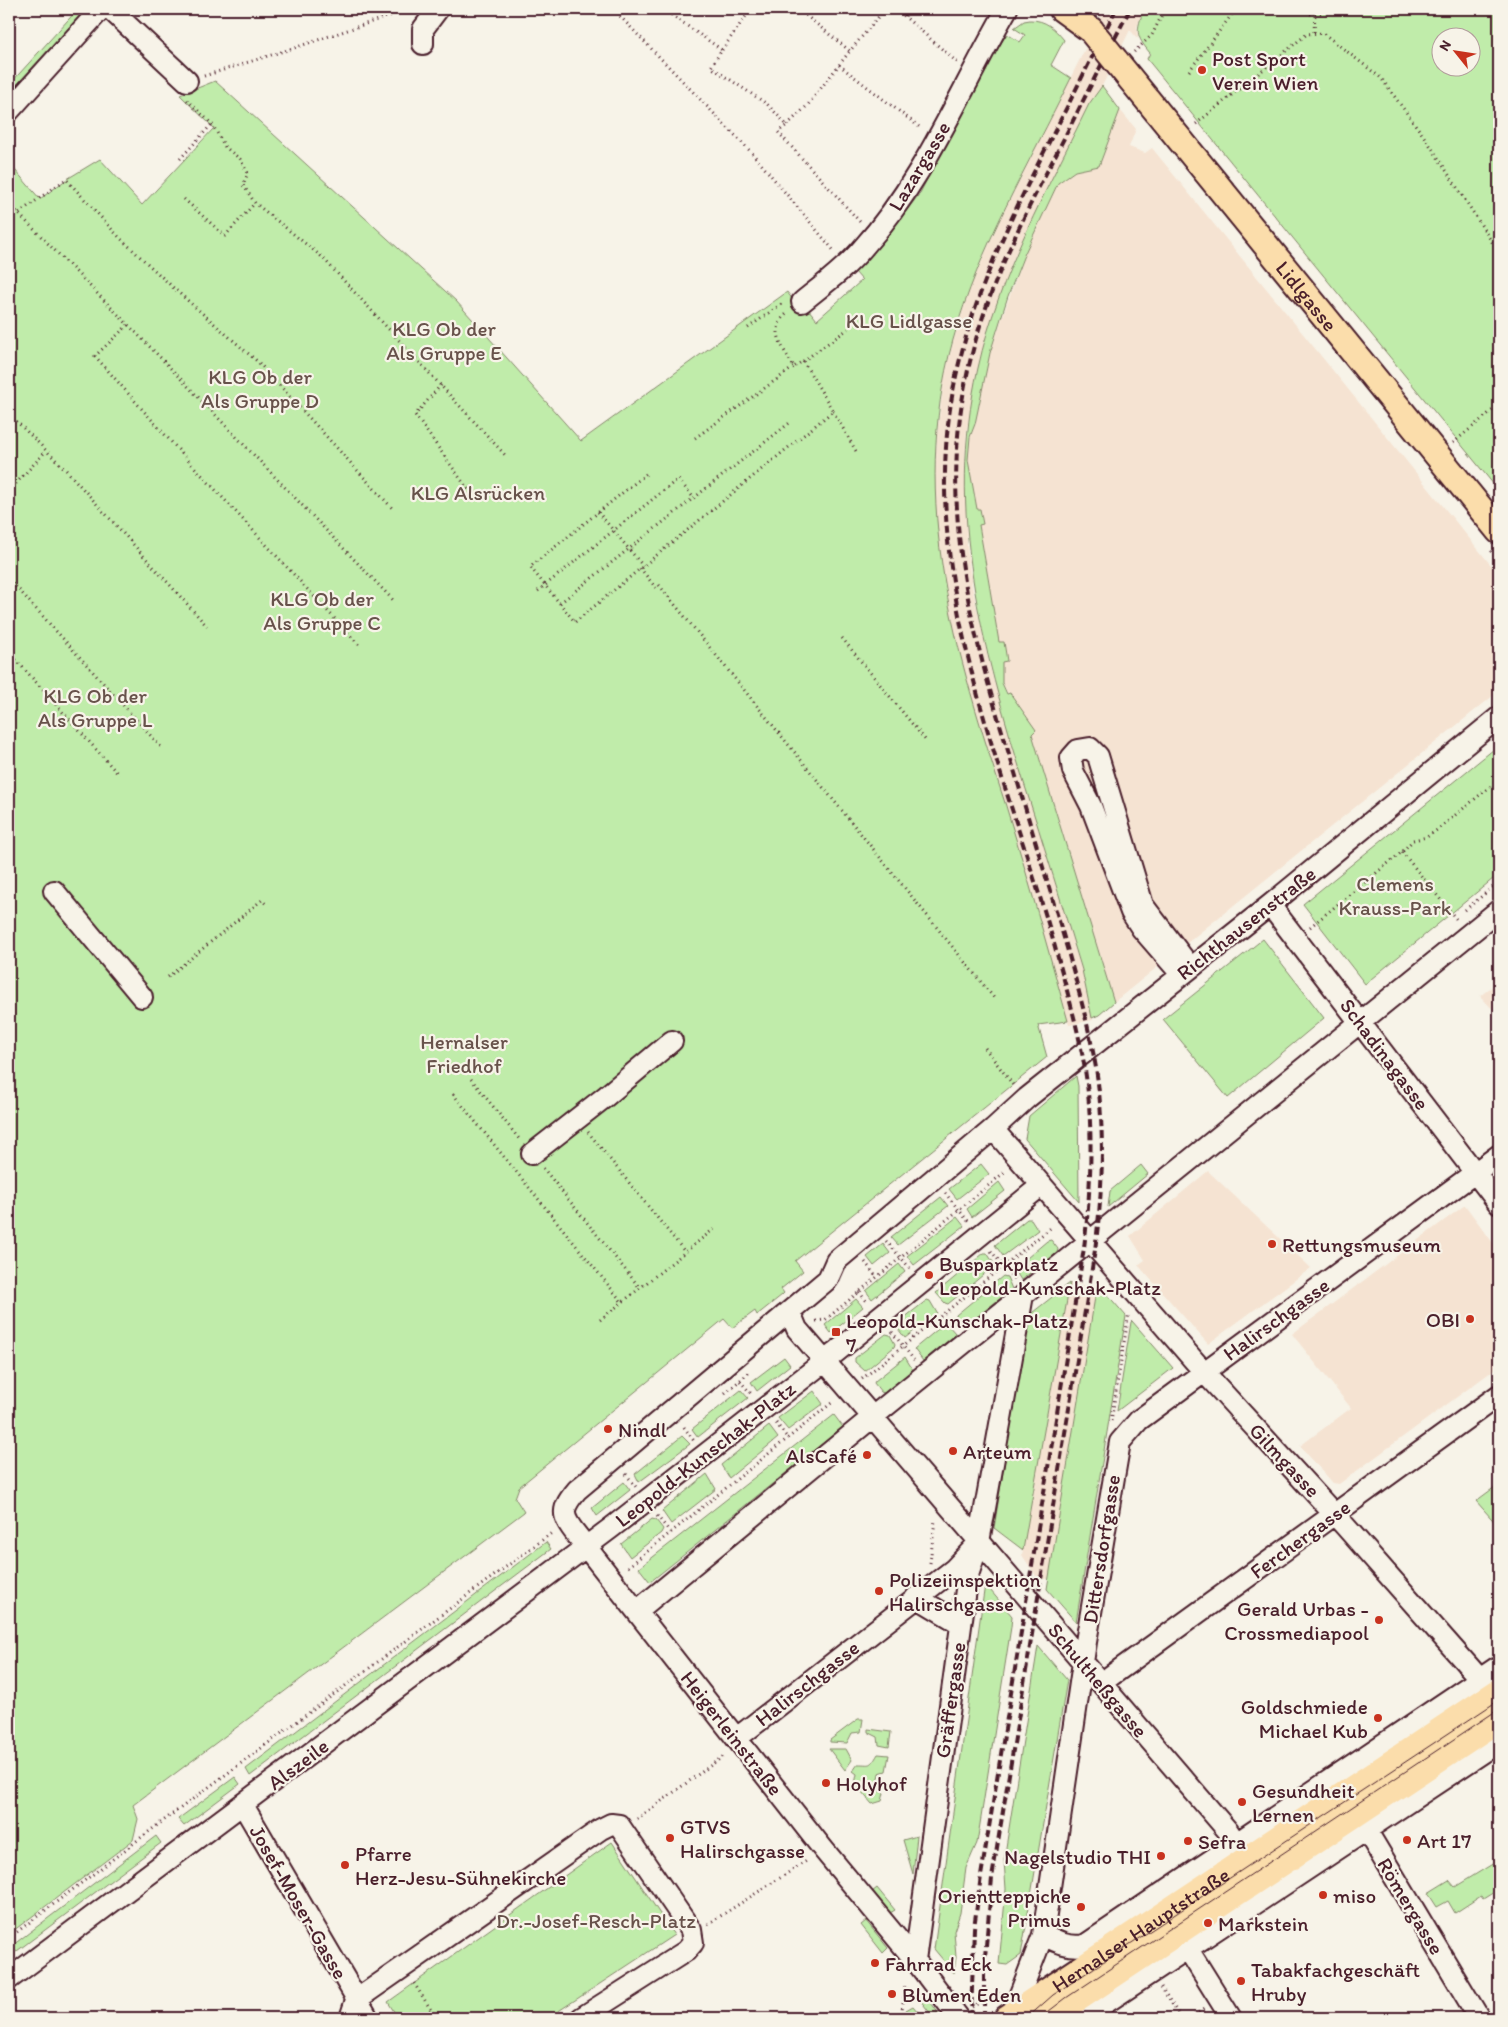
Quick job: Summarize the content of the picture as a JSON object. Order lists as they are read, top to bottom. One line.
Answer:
{"streets":{"main road":["Lidlgasse","Hernalser Hauptstraße"],"street":["Lazargasse","Richthausenstraße","Schadinagasse","Halirschgasse","Leopold-Kunschak-Platz","Gilmgasse","Ferchergasse","Dittersdorfgasse","Schultheßgasse","Gräffergasse","Heigerleinstraße","Alszeile","Josef-Moser-Gasse","Römergasse"]},"crossings":[["Richthausenstraße","Schadinagasse"],["Schadinagasse","Halirschgasse"],["Halirschgasse","Gilmgasse"],["Halirschgasse","Dittersdorfgasse"],["Halirschgasse","Schultheßgasse"],["Halirschgasse","Gräffergasse"],["Halirschgasse","Heigerleinstraße"],["Leopold-Kunschak-Platz","Alszeile"],["Gilmgasse","Ferchergasse"],["Gilmgasse","Hernalser Hauptstraße"],["Ferchergasse","Schultheßgasse"],["Dittersdorfgasse","Schultheßgasse"],["Dittersdorfgasse","Hernalser Hauptstraße"],["Schultheßgasse","Gräffergasse"],["Schultheßgasse","Hernalser Hauptstraße"],["Gräffergasse","Heigerleinstraße"],["Alszeile","Josef-Moser-Gasse"],["Römergasse","Hernalser Hauptstraße"]],"parks":["KLG Lidlgasse","KLG Ob der Als Gruppe E","KLG Ob der Als Gruppe D","KLG Alsrücken","KLG Ob der Als Gruppe C","KLG Ob der Als Gruppe L","Clemens Krauss-Park","Hernalser Friedhof","Dr.-Josef-Resch-Platz"],"places":{"other":["Post Sport Verein Wien","Rettungsmuseum","Busparkplatz Leopold-Kunschak-Platz","OBI","Nindl","Arteum","AlsCafé","Polizeiinspektion Halirschgasse","Gerald Urbas - Crossmediapool","Goldschmiede Michael Kub","Holyhof","Gesundheit Lernen","GTVS Halirschgasse","Art 17","Sefra","Nagelstudio THI","Pfarre Herz-Jesu-Sühnekirche","miso","Orientteppiche Primus","Markstein","Fahrrad Eck","Tabakfachgeschäft Hruby","Blumen Eden"],"transit":["Leopold-Kunschak-Platz 7"]},"north":"top left"}
